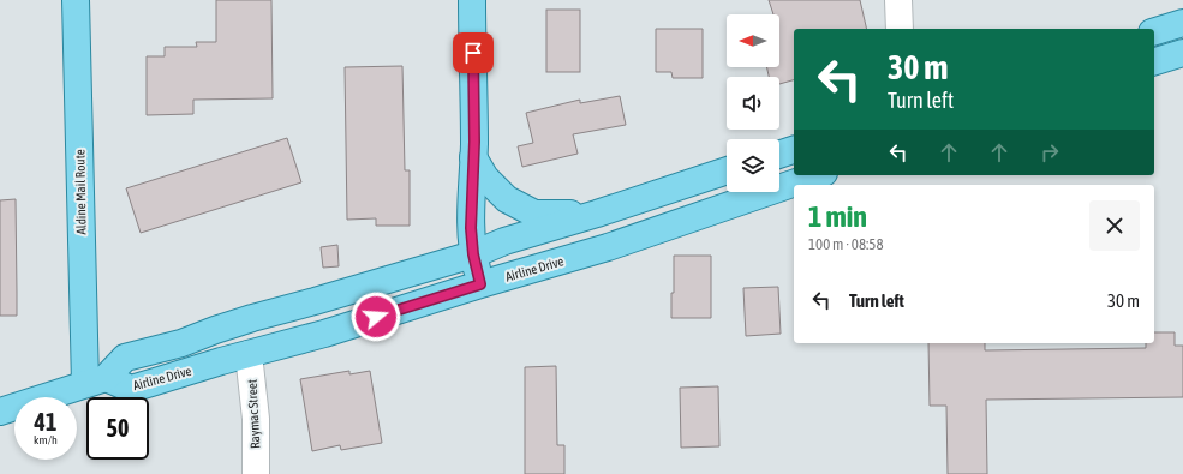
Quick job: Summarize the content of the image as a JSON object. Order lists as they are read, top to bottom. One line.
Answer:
{"streets":{"main road":["Aldine Mail Route","Airline Drive"],"street":["Raymac Street"]},"crossings":[["Aldine Mail Route","Airline Drive"],["Airline Drive","Raymac Street"]],"north":"left","page":{"turn":["30 m","Turn left"],"heading":["1 min","100 m · 08:58"],"list":[{"name":"Turn left","value":"30 m"}],"speed":"41 km/h","limit":"50"}}
